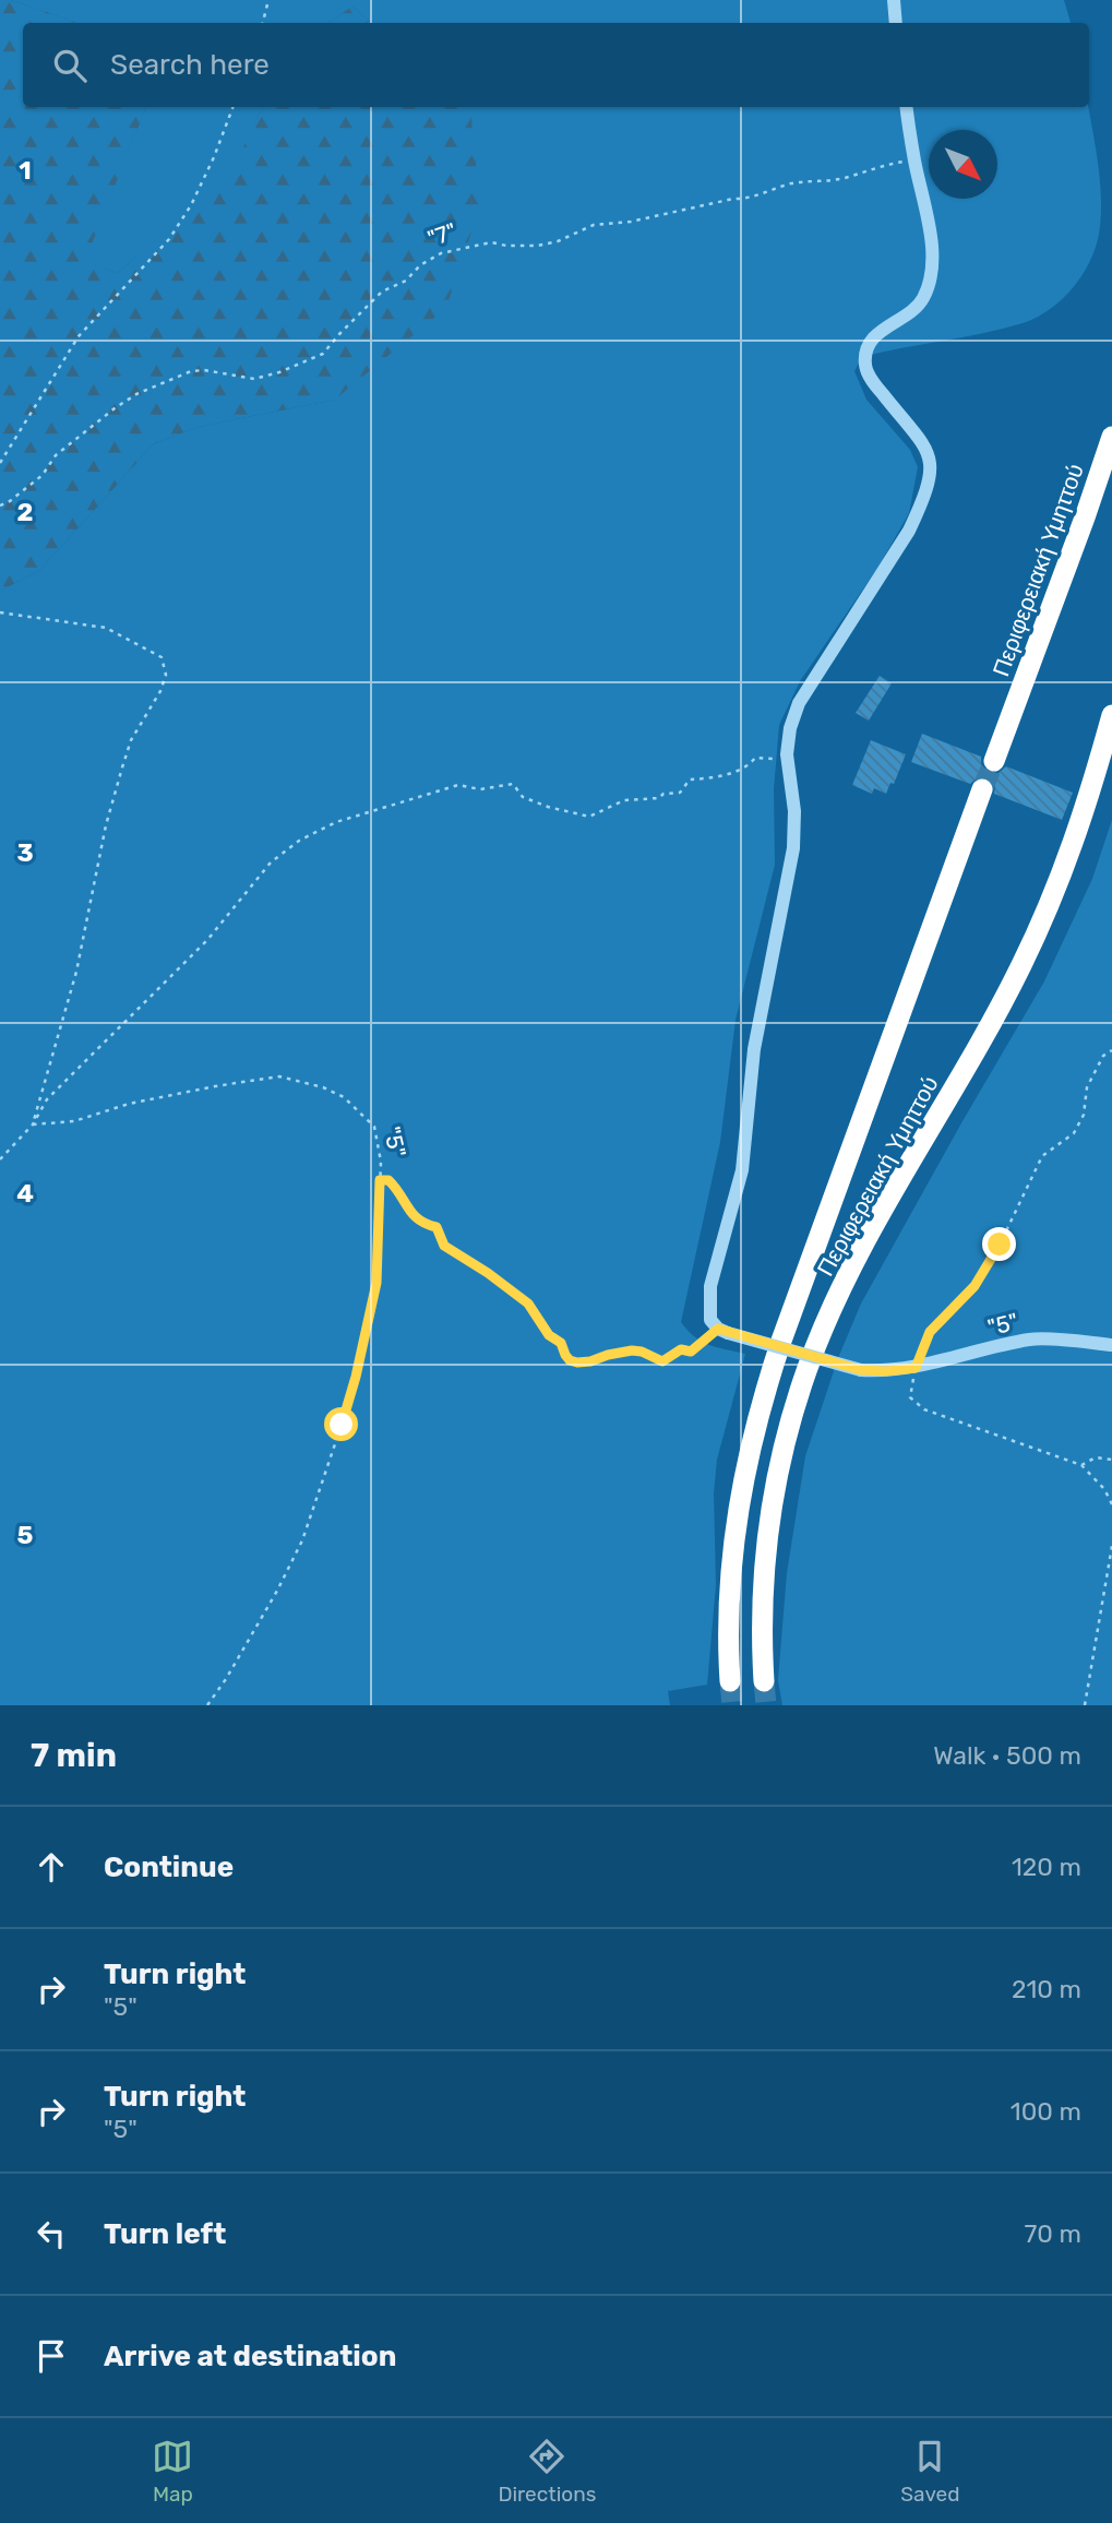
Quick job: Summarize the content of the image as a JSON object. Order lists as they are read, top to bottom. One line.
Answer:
{"streets":{"highway":["Περιφερειακή Υμηττού"],"street":["\"5\""],"path":["\"7\""]},"north":"bottom right","page":{"search":"Search here","heading":["7 min","Walk · 500 m"],"list":[["Continue","120 m"],["Turn right","\"5\"","210 m"],["Turn right","\"5\"","100 m"],["Turn left","70 m"],"Arrive at destination"],"nav":["Map","Directions","Saved"]},"grid":{"rows":["1","2","3","4","5"]}}
